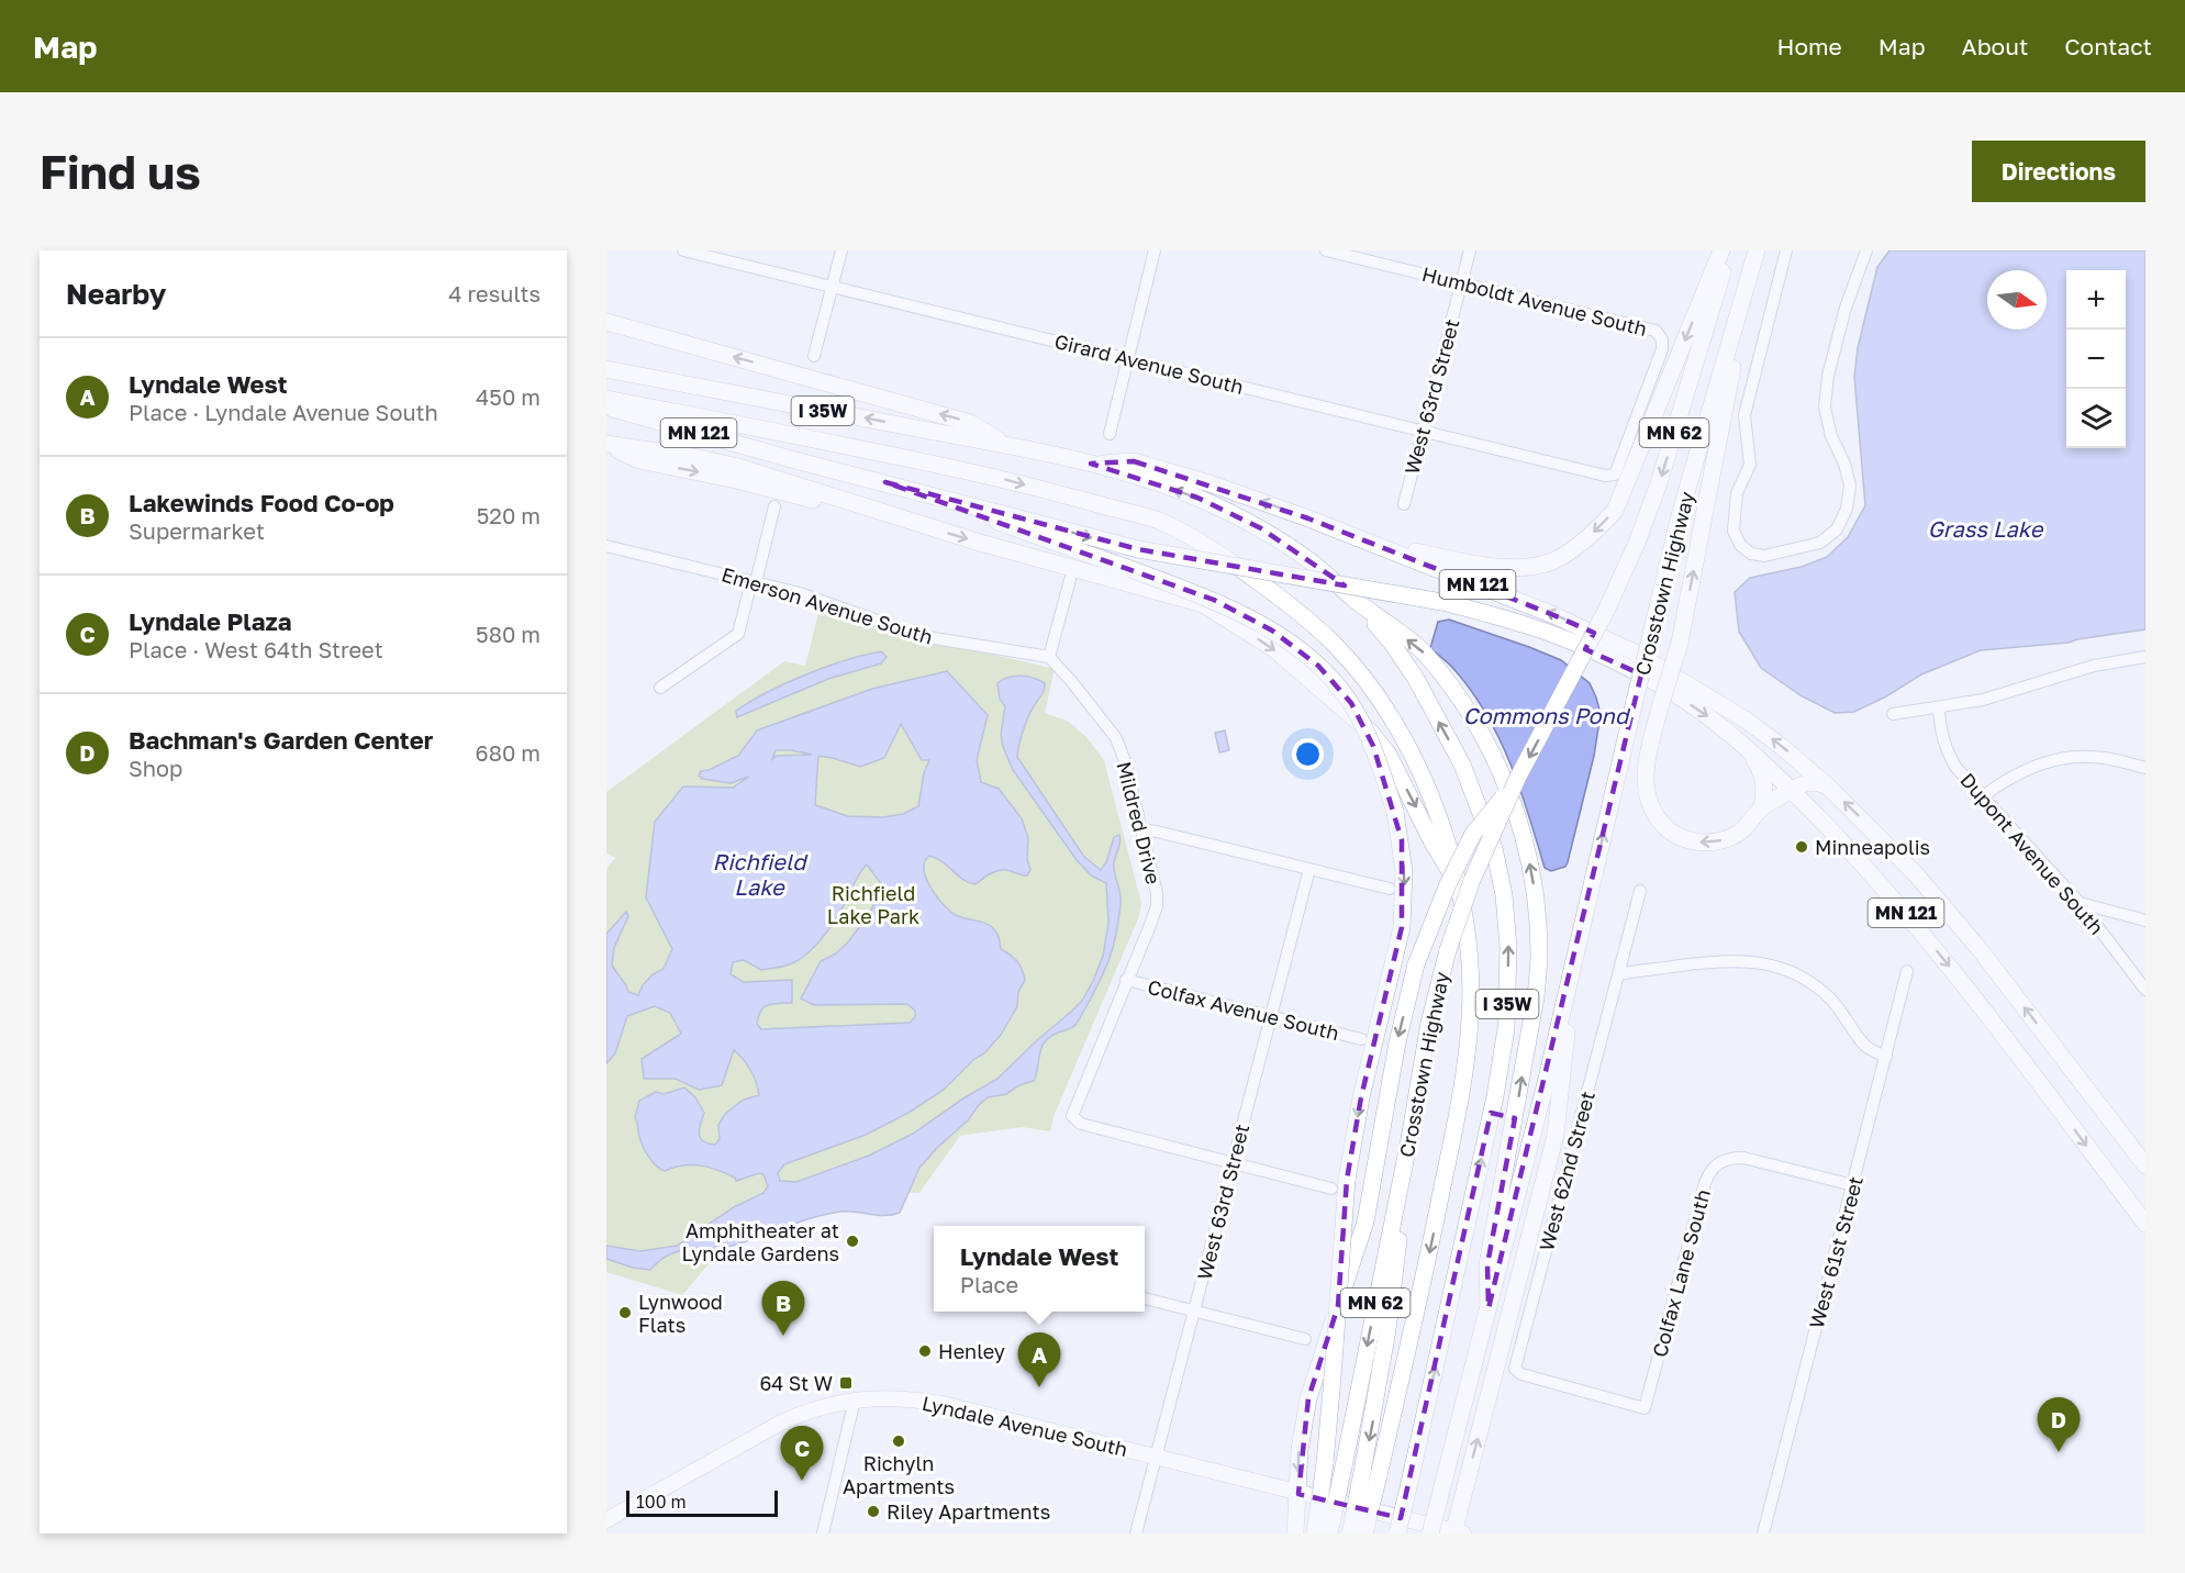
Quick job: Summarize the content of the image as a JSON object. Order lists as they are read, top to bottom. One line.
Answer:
{"streets":{"highway":["I 35W","MN 121","MN 62","Crosstown Highway"],"main road":["Lyndale Avenue South"],"street":["Humboldt Avenue South","Girard Avenue South","West 63rd Street","Emerson Avenue South","Mildred Drive","Dupont Avenue South","Colfax Avenue South","West 62nd Street","West 61st Street","Colfax Lane South"]},"crossings":[["Humboldt Avenue South","Girard Avenue South"],["Humboldt Avenue South","West 63rd Street"],["Girard Avenue South","West 63rd Street"],["West 63rd Street","Mildred Drive"],["West 63rd Street","Colfax Avenue South"],["West 63rd Street","Lyndale Avenue South"],["I 35W","MN 121"],["Emerson Avenue South","Mildred Drive"],["Mildred Drive","Colfax Avenue South"],["West 62nd Street","Colfax Lane South"],["West 61st Street","Colfax Lane South"]],"water":["Grass Lake","Commons Pond","Richfield Lake"],"parks":["Richfield Lake Park"],"places":{"other":["Minneapolis","Amphitheater at Lyndale Gardens","Lynwood Flats","Henley","Richyln Apartments","Riley Apartments"],"transit":["64 St W"]},"scale_bar":"100 m","north":"right","page":{"header":"Map","nav":["Home","Map","About","Contact"],"buttons":"Directions","title":"Find us","heading":["Nearby","4 results"],"map_buttons":["+","−"],"list":[{"mark":"A","name":"Lyndale West","note":"Place · Lyndale Avenue South","value":"450 m"},{"mark":"B","name":"Lakewinds Food Co-op","note":"Supermarket","value":"520 m"},{"mark":"C","name":"Lyndale Plaza","note":"Place · West 64th Street","value":"580 m"},{"mark":"D","name":"Bachman's Garden Center","note":"Shop","value":"680 m"}],"popup":["Lyndale West","Place"],"pins":["B","A","D","C"],"scale":"100 m"}}
